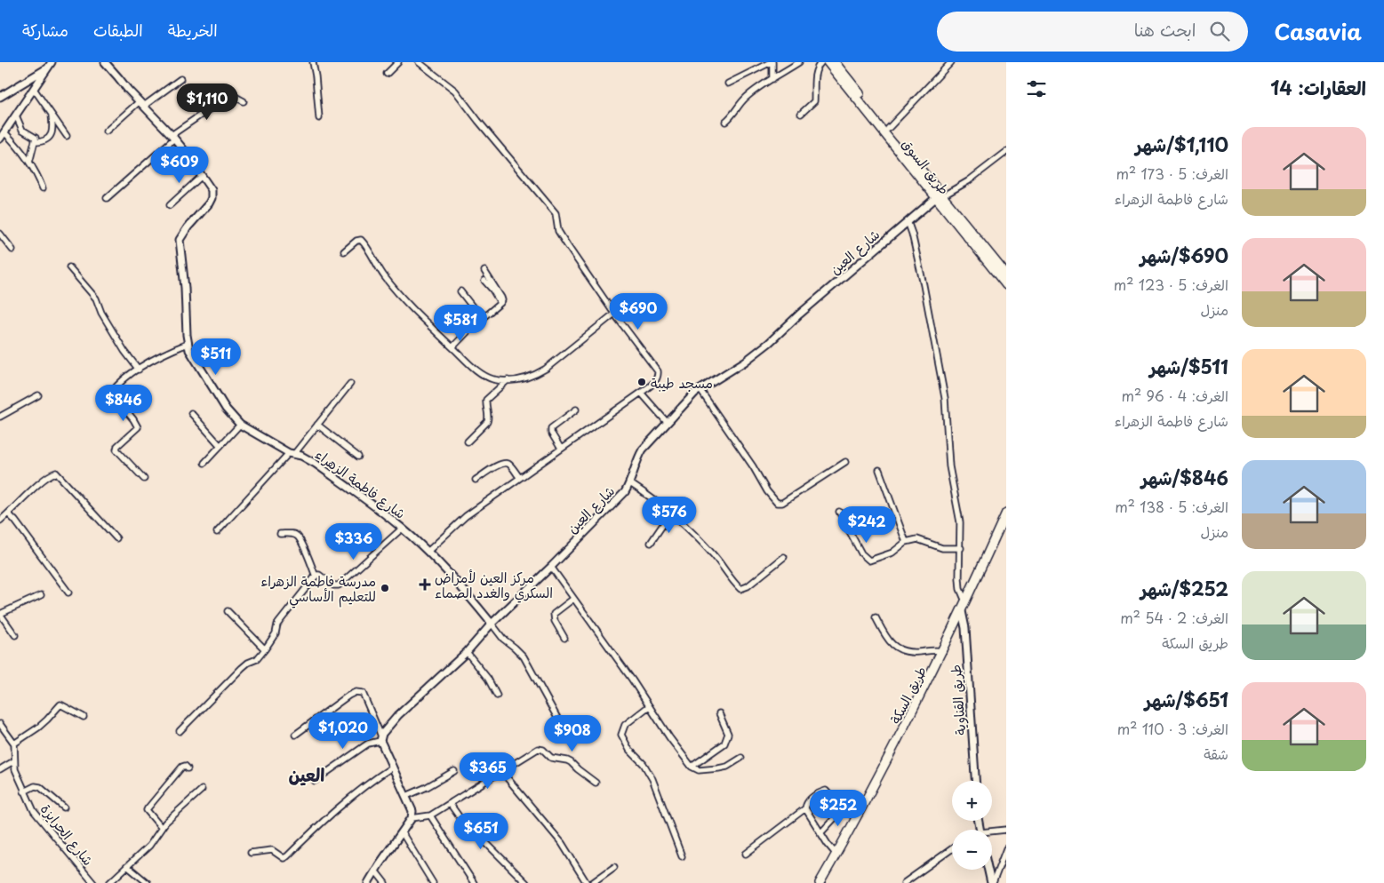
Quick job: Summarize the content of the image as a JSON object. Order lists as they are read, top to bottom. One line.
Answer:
{"streets":{"main road":["طريق السوق","طريق السكة"],"street":["شارع العين","شارع فاطمة الزهراء","طريق القناوية","شارع الحرايزة"]},"crossings":[["طريق السوق","شارع العين"],["شارع العين","شارع فاطمة الزهراء"],["طريق السكة","طريق القناوية"]],"districts":["العين"],"places":{"other":["مسجد طيبة","مدرسة فاطمة الزهراء للتعليم الأساسي"],"health":["مركز العين لأمراض السكري والغدد الصماء"]},"page":{"header":"Casavia","search":"ابحث هنا","nav":["الخريطة","الطبقات","مشاركة"],"heading":"العقارات: 14","price":["$1,110","$609","$690","$581","$511","$846","$576","$242","$336","$1,020","$908","$365","$252","$651"],"list":[{"name":"$1,110/شهر","note":"الغرف: 5 · 173 m² · شارع فاطمة الزهراء"},{"name":"$690/شهر","note":"الغرف: 5 · 123 m² · منزل"},{"name":"$511/شهر","note":"الغرف: 4 · 96 m² · شارع فاطمة الزهراء"},{"name":"$846/شهر","note":"الغرف: 5 · 138 m² · منزل"},{"name":"$252/شهر","note":"الغرف: 2 · 54 m² · طريق السكة"},{"name":"$651/شهر","note":"الغرف: 3 · 110 m² · شقة"}],"map_buttons":["+","−"]}}
